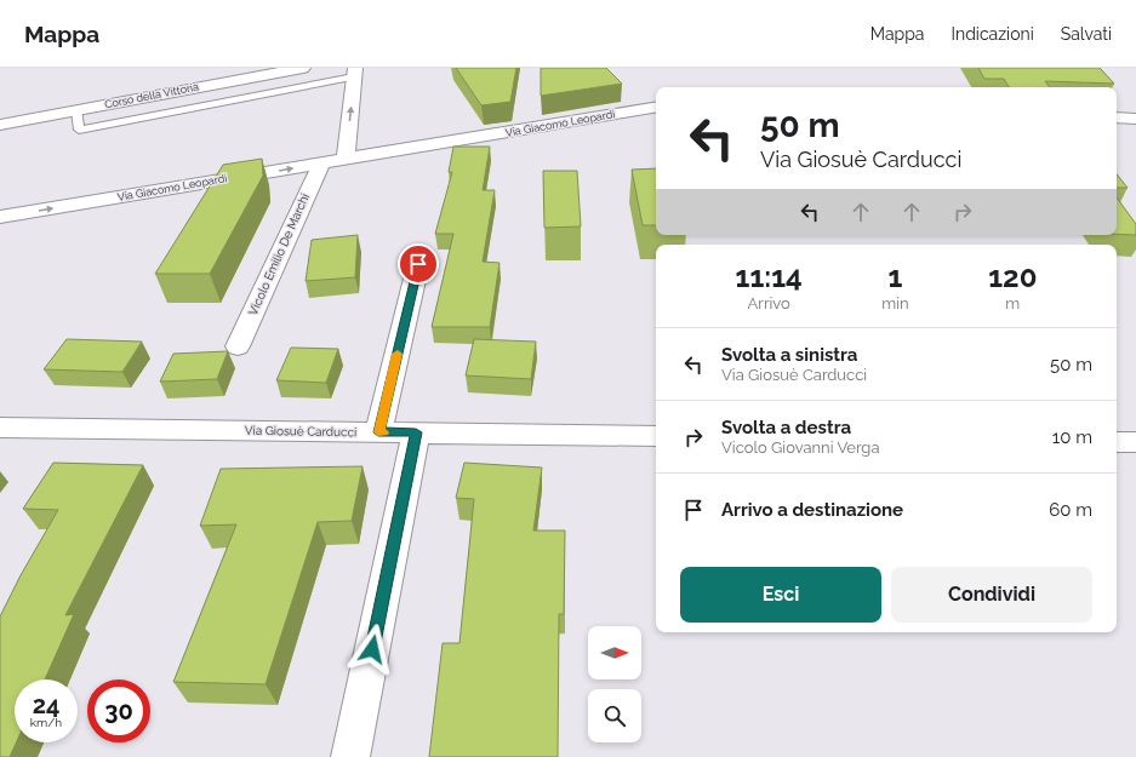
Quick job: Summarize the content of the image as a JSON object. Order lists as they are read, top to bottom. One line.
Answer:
{"streets":{"street":["Corso della Vittoria","Via Giacomo Leopardi","Vicolo Emilio De Marchi","Via Giosuè Carducci"]},"crossings":[["Via Giacomo Leopardi","Vicolo Emilio De Marchi"]],"one_way":["Via Giacomo Leopardi"],"north":"right","page":{"header":"Mappa","nav":["Mappa","Indicazioni","Salvati"],"turn":["50 m","Via Giosuè Carducci"],"eta":["11:14","Arrivo","1","min","120","m"],"list":[{"name":"Svolta a sinistra","note":"Via Giosuè Carducci","value":"50 m"},{"name":"Svolta a destra","note":"Vicolo Giovanni Verga","value":"10 m"},{"name":"Arrivo a destinazione","value":"60 m"}],"buttons":["Esci","Condividi"],"speed":"24 km/h","limit":"30"}}
